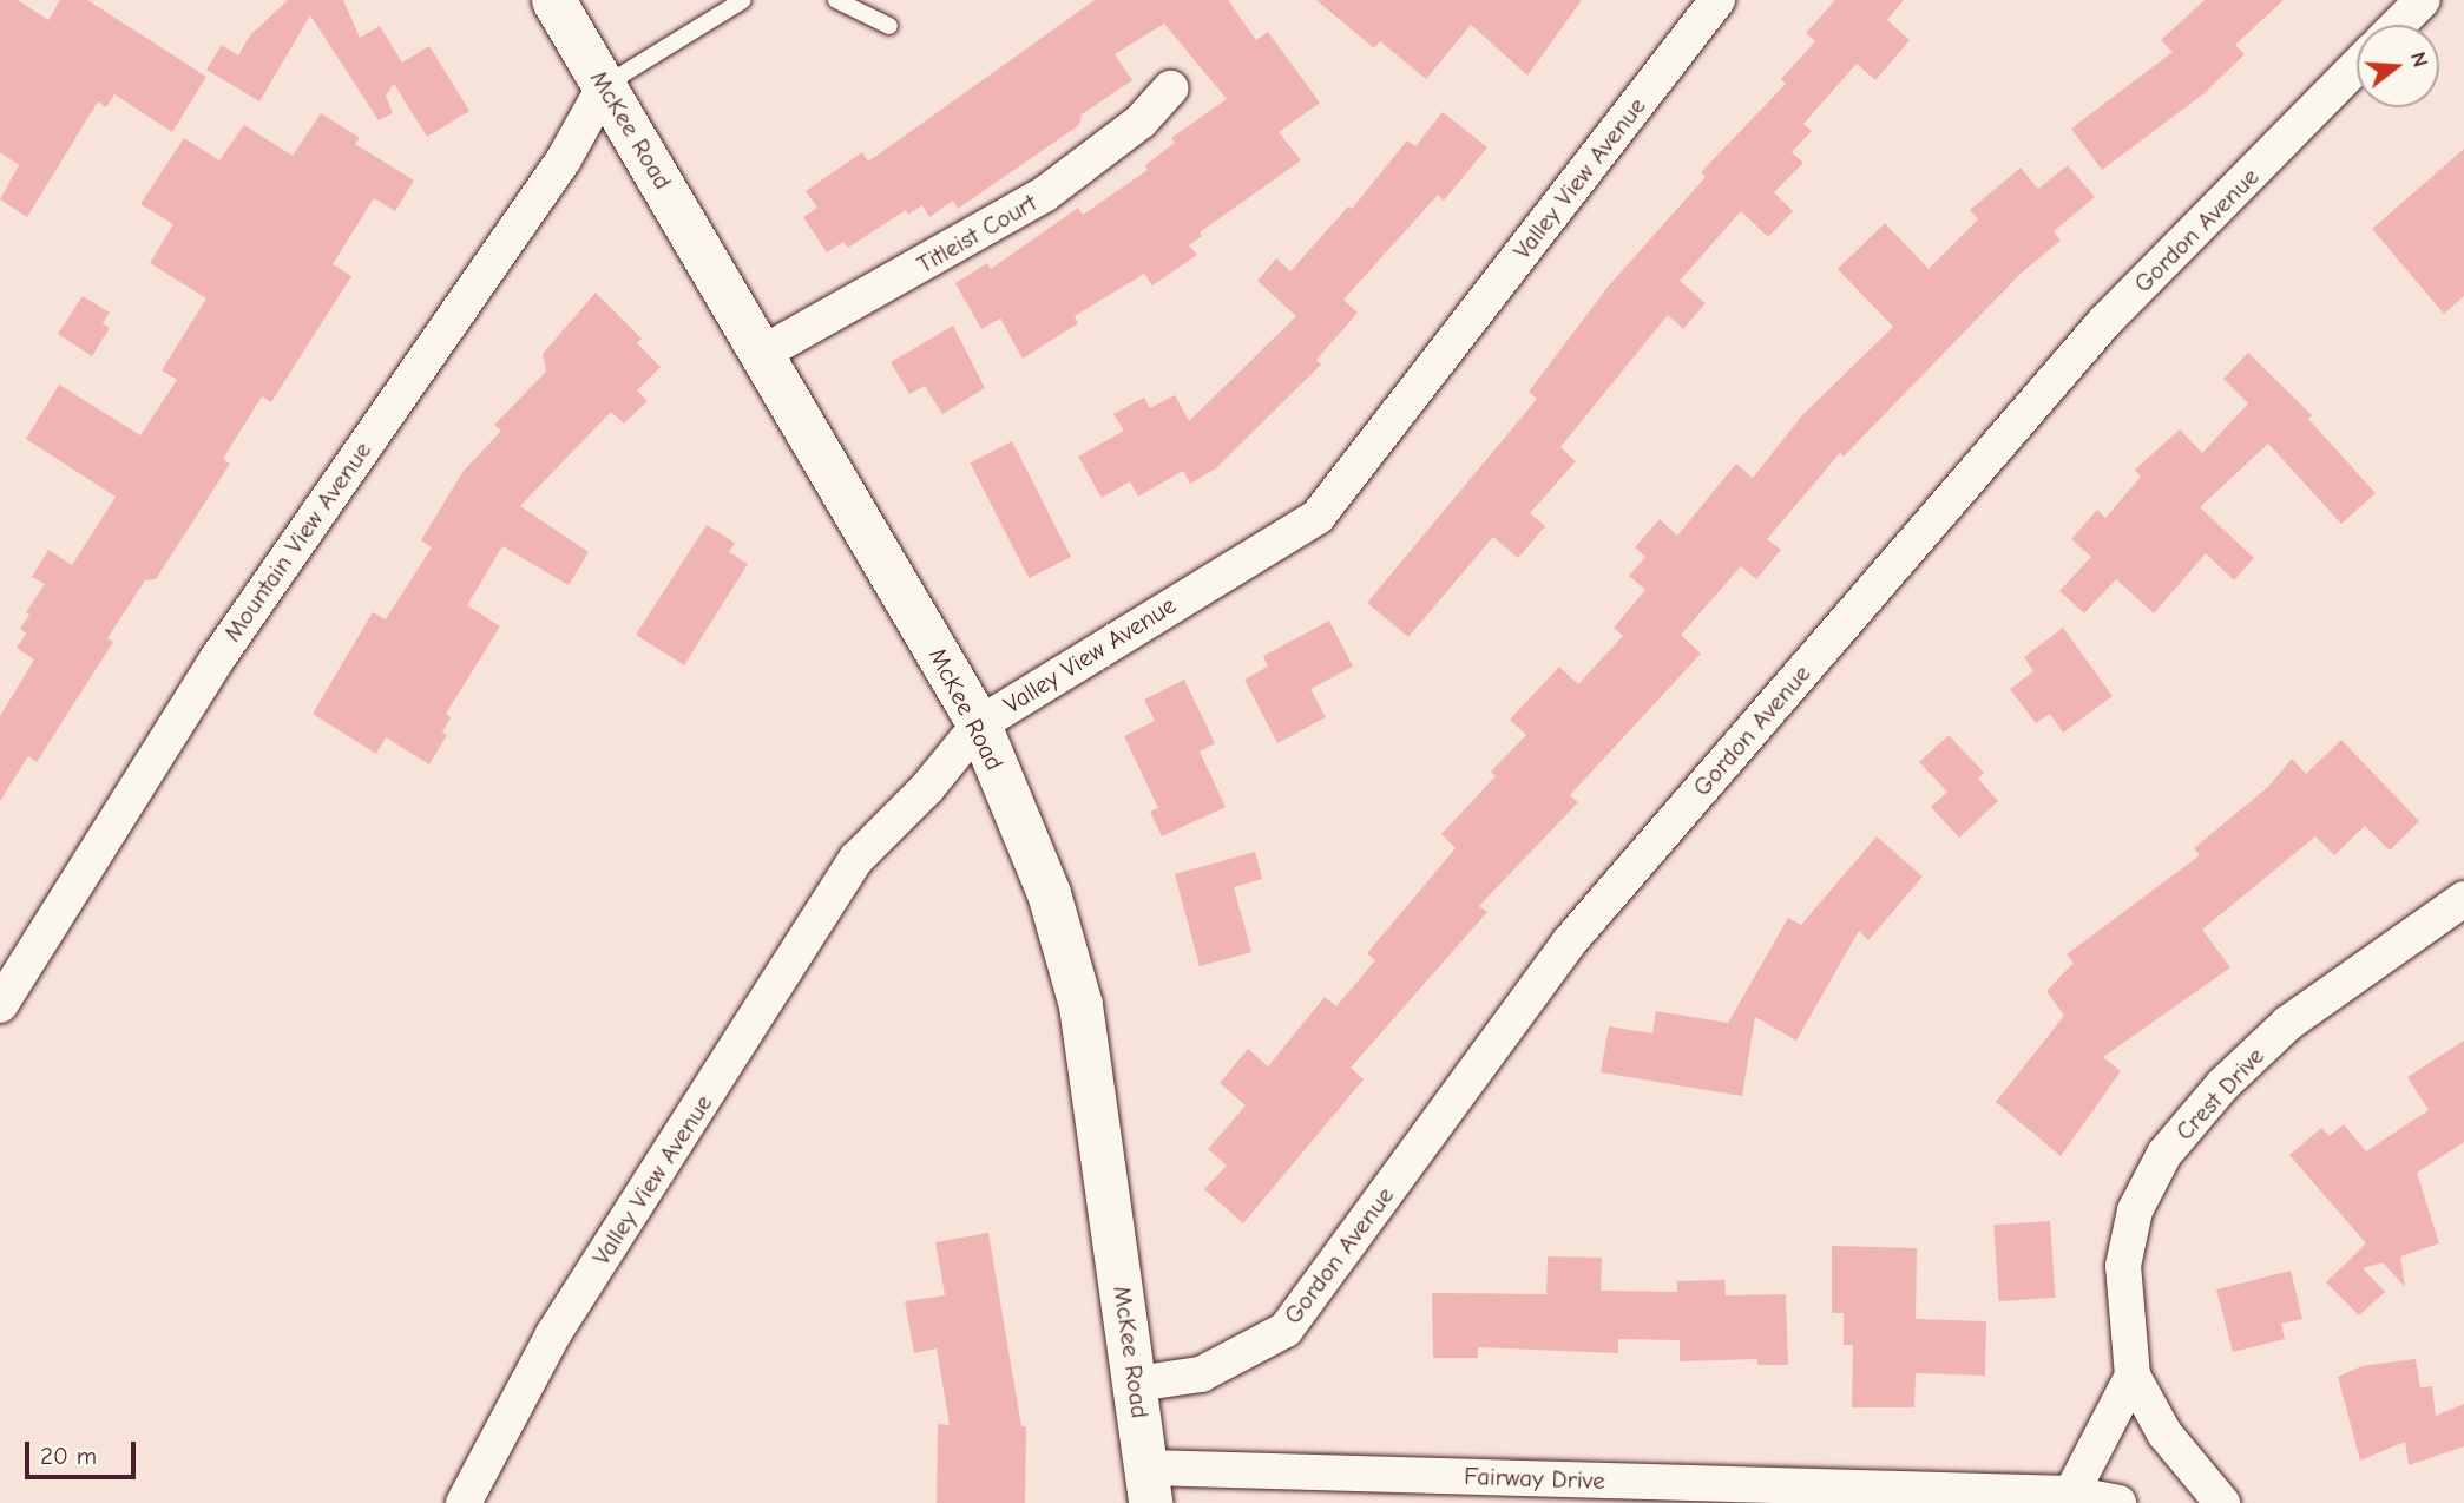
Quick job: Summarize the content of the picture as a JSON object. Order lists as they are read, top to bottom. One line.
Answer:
{"streets":{"street":["McKee Road","Valley View Avenue","Gordon Avenue","Titleist Court","Mountain View Avenue","Crest Drive","Fairway Drive"]},"crossings":[["McKee Road","Valley View Avenue"],["McKee Road","Gordon Avenue"],["McKee Road","Titleist Court"],["McKee Road","Mountain View Avenue"],["McKee Road","Fairway Drive"]],"scale_bar":"20 m","north":"right"}
